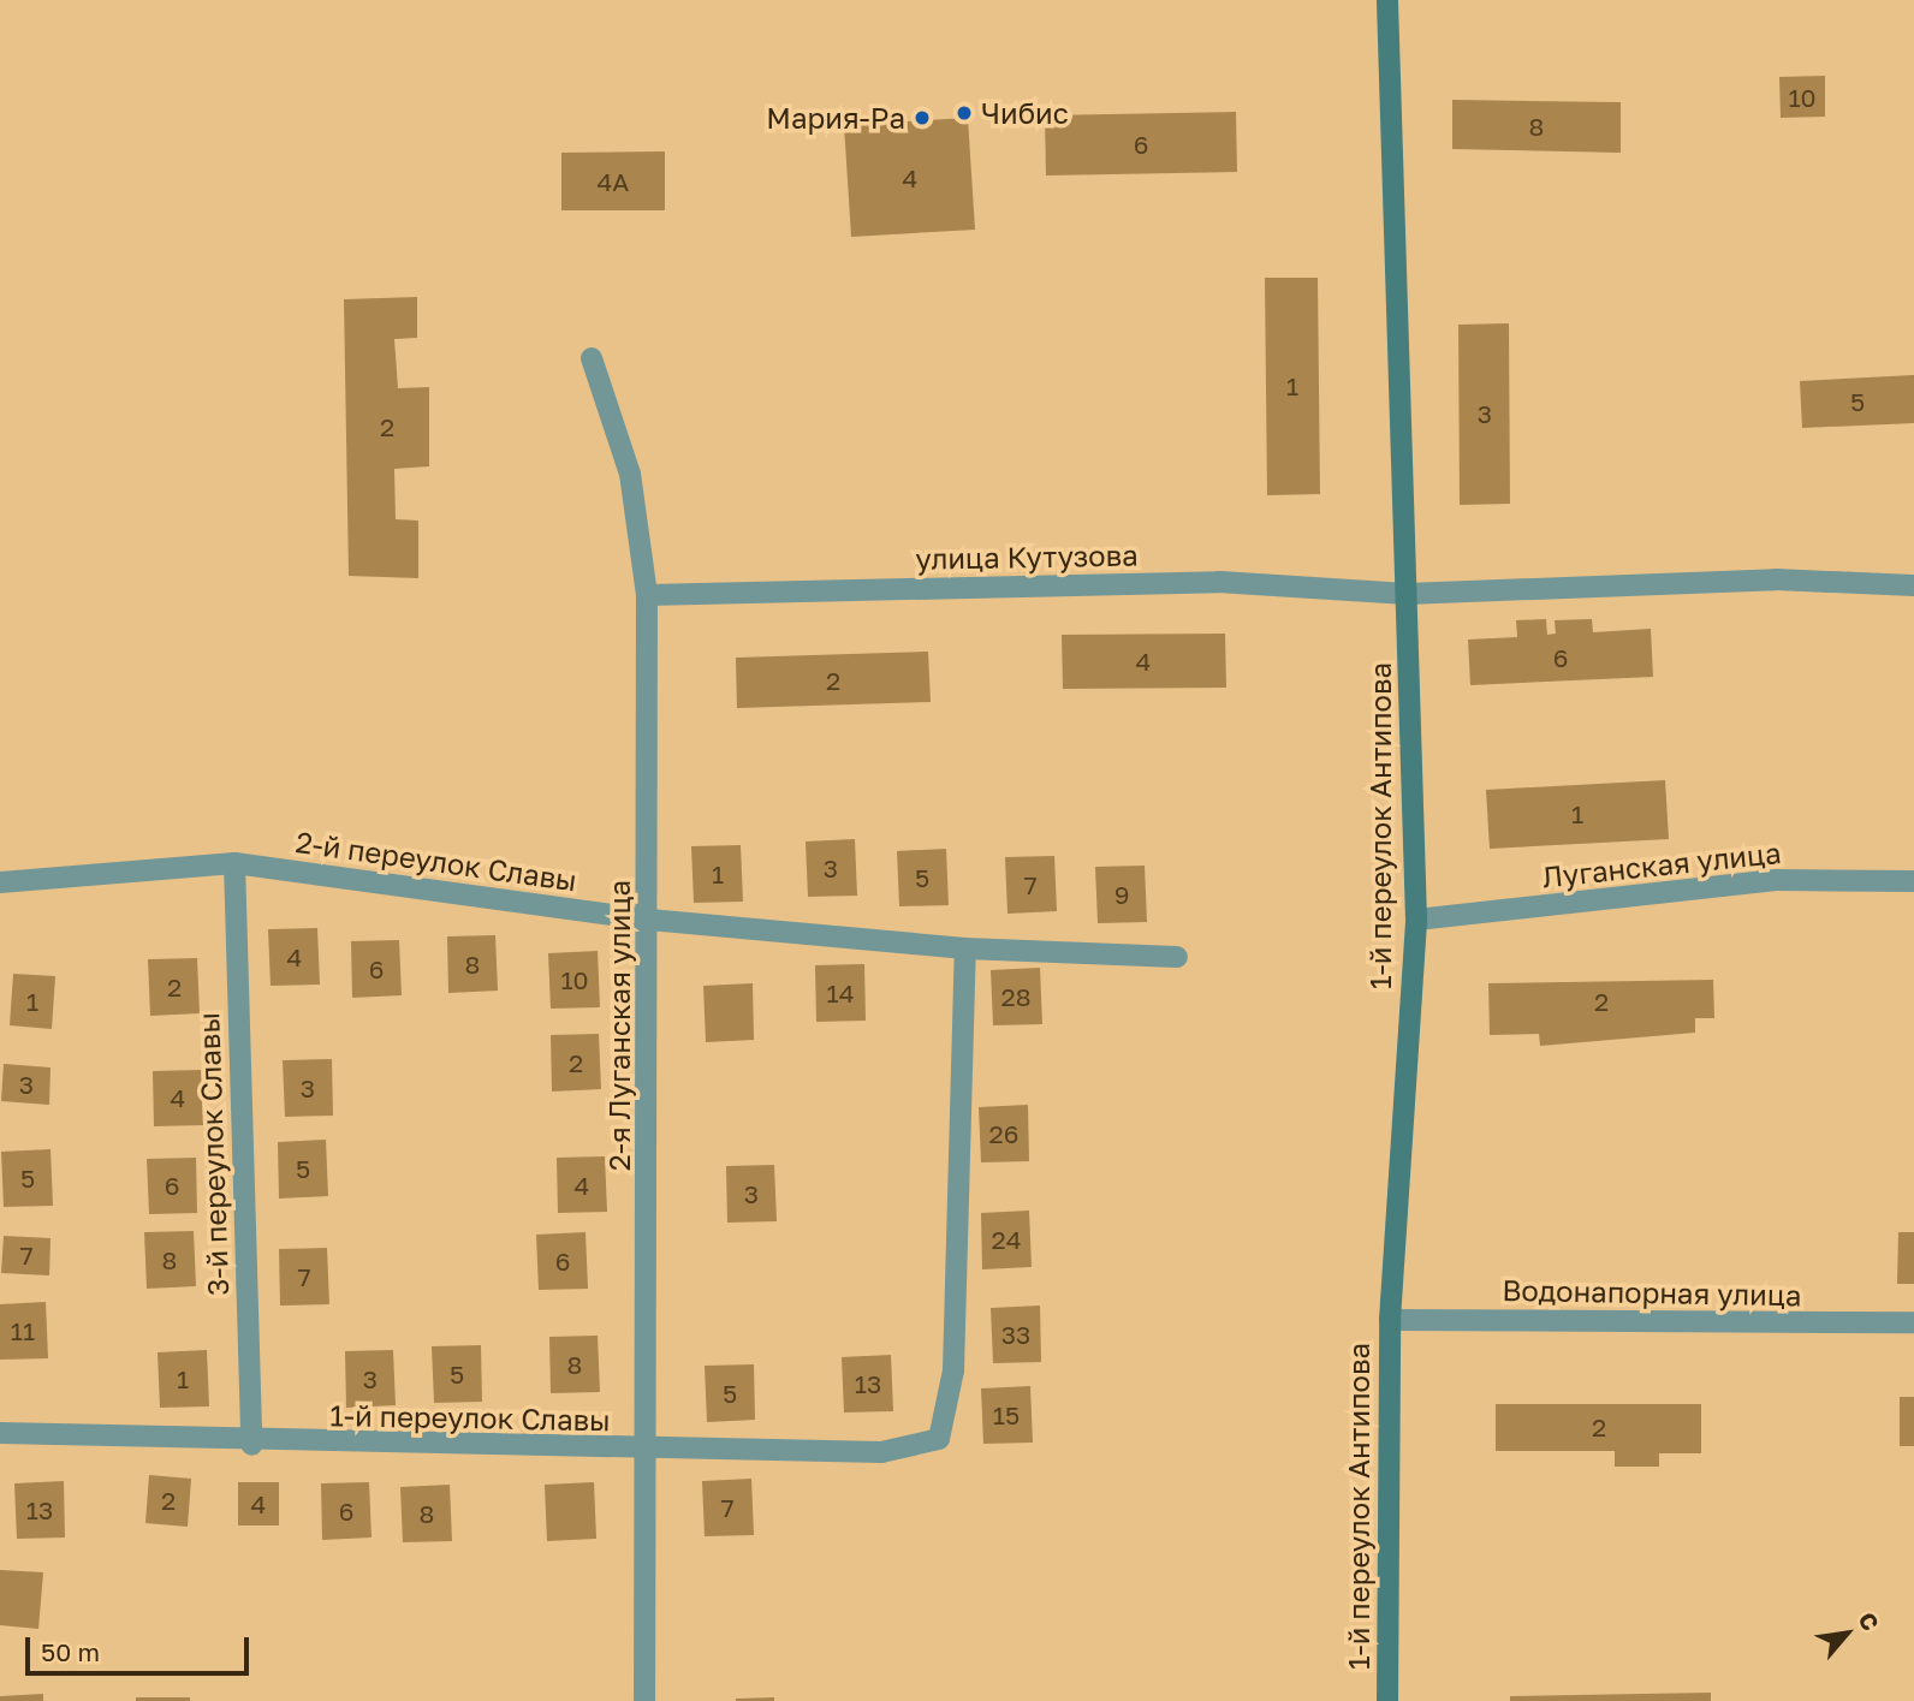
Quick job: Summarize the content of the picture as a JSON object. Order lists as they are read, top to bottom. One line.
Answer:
{"streets":{"main road":["1-й переулок Антипова"],"street":["улица Кутузова","2-й переулок Славы","Луганская улица","2-я Луганская улица","3-й переулок Славы","Водонапорная улица","1-й переулок Славы"]},"crossings":[["улица Кутузова","1-й переулок Антипова"],["улица Кутузова","2-я Луганская улица"],["1-й переулок Антипова","Луганская улица"],["1-й переулок Антипова","Водонапорная улица"],["2-й переулок Славы","2-я Луганская улица"],["2-й переулок Славы","3-й переулок Славы"],["2-й переулок Славы","1-й переулок Славы"],["2-я Луганская улица","1-й переулок Славы"],["3-й переулок Славы","1-й переулок Славы"]],"places":["Чибис","Мария-Ра"],"house_numbers":["10","8","6","4","4А","1","5","3","2","6","4","2","1","3","1","5","7","9","4","8","6","10","2","14","28","1","2","2","3","3","4","26","5","5","6","4","3","24","7","8","6","7","11","33","8","5","1","3","13","5","15","2","2","4","7","13","6","8"],"scale_bar":"50 m","north":"top right"}
